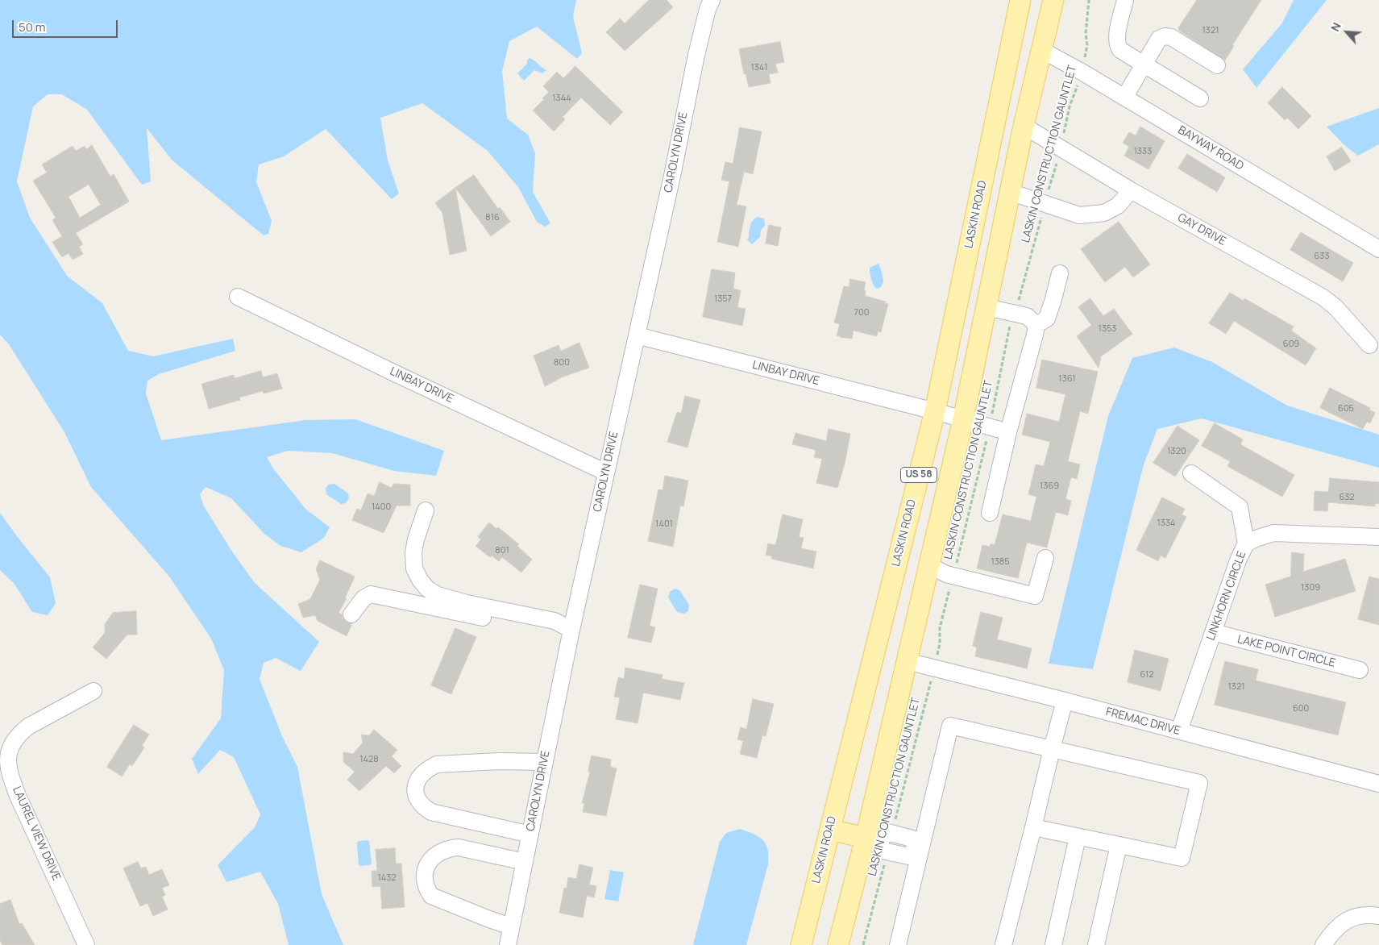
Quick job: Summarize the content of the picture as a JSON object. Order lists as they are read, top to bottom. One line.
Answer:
{"streets":{"main road":["LASKIN ROAD","US 58"],"street":["BAYWAY ROAD","CAROLYN DRIVE","GAY DRIVE","LINBAY DRIVE","LINKHORN CIRCLE","LAKE POINT CIRCLE","FREMAC DRIVE","LAUREL VIEW DRIVE"],"path":["LASKIN CONSTRUCTION GAUNTLET"]},"crossings":[["BAYWAY ROAD","LASKIN CONSTRUCTION GAUNTLET"],["BAYWAY ROAD","US 58"],["CAROLYN DRIVE","LINBAY DRIVE"],["LASKIN CONSTRUCTION GAUNTLET","GAY DRIVE"],["LASKIN CONSTRUCTION GAUNTLET","LINBAY DRIVE"],["LASKIN CONSTRUCTION GAUNTLET","US 58"],["LASKIN CONSTRUCTION GAUNTLET","FREMAC DRIVE"],["LASKIN ROAD","LINBAY DRIVE"],["GAY DRIVE","US 58"],["LINBAY DRIVE","US 58"],["US 58","FREMAC DRIVE"],["LINKHORN CIRCLE","LAKE POINT CIRCLE"],["LINKHORN CIRCLE","FREMAC DRIVE"]],"house_numbers":["1321","1341","1344","1333","816","633","1357","700","1353","609","800","1361","605","1320","1369","632","1400","1334","1401","801","1385","1309","612","1321","600","1428","1432"],"scale_bar":"50 m","north":"top left"}
